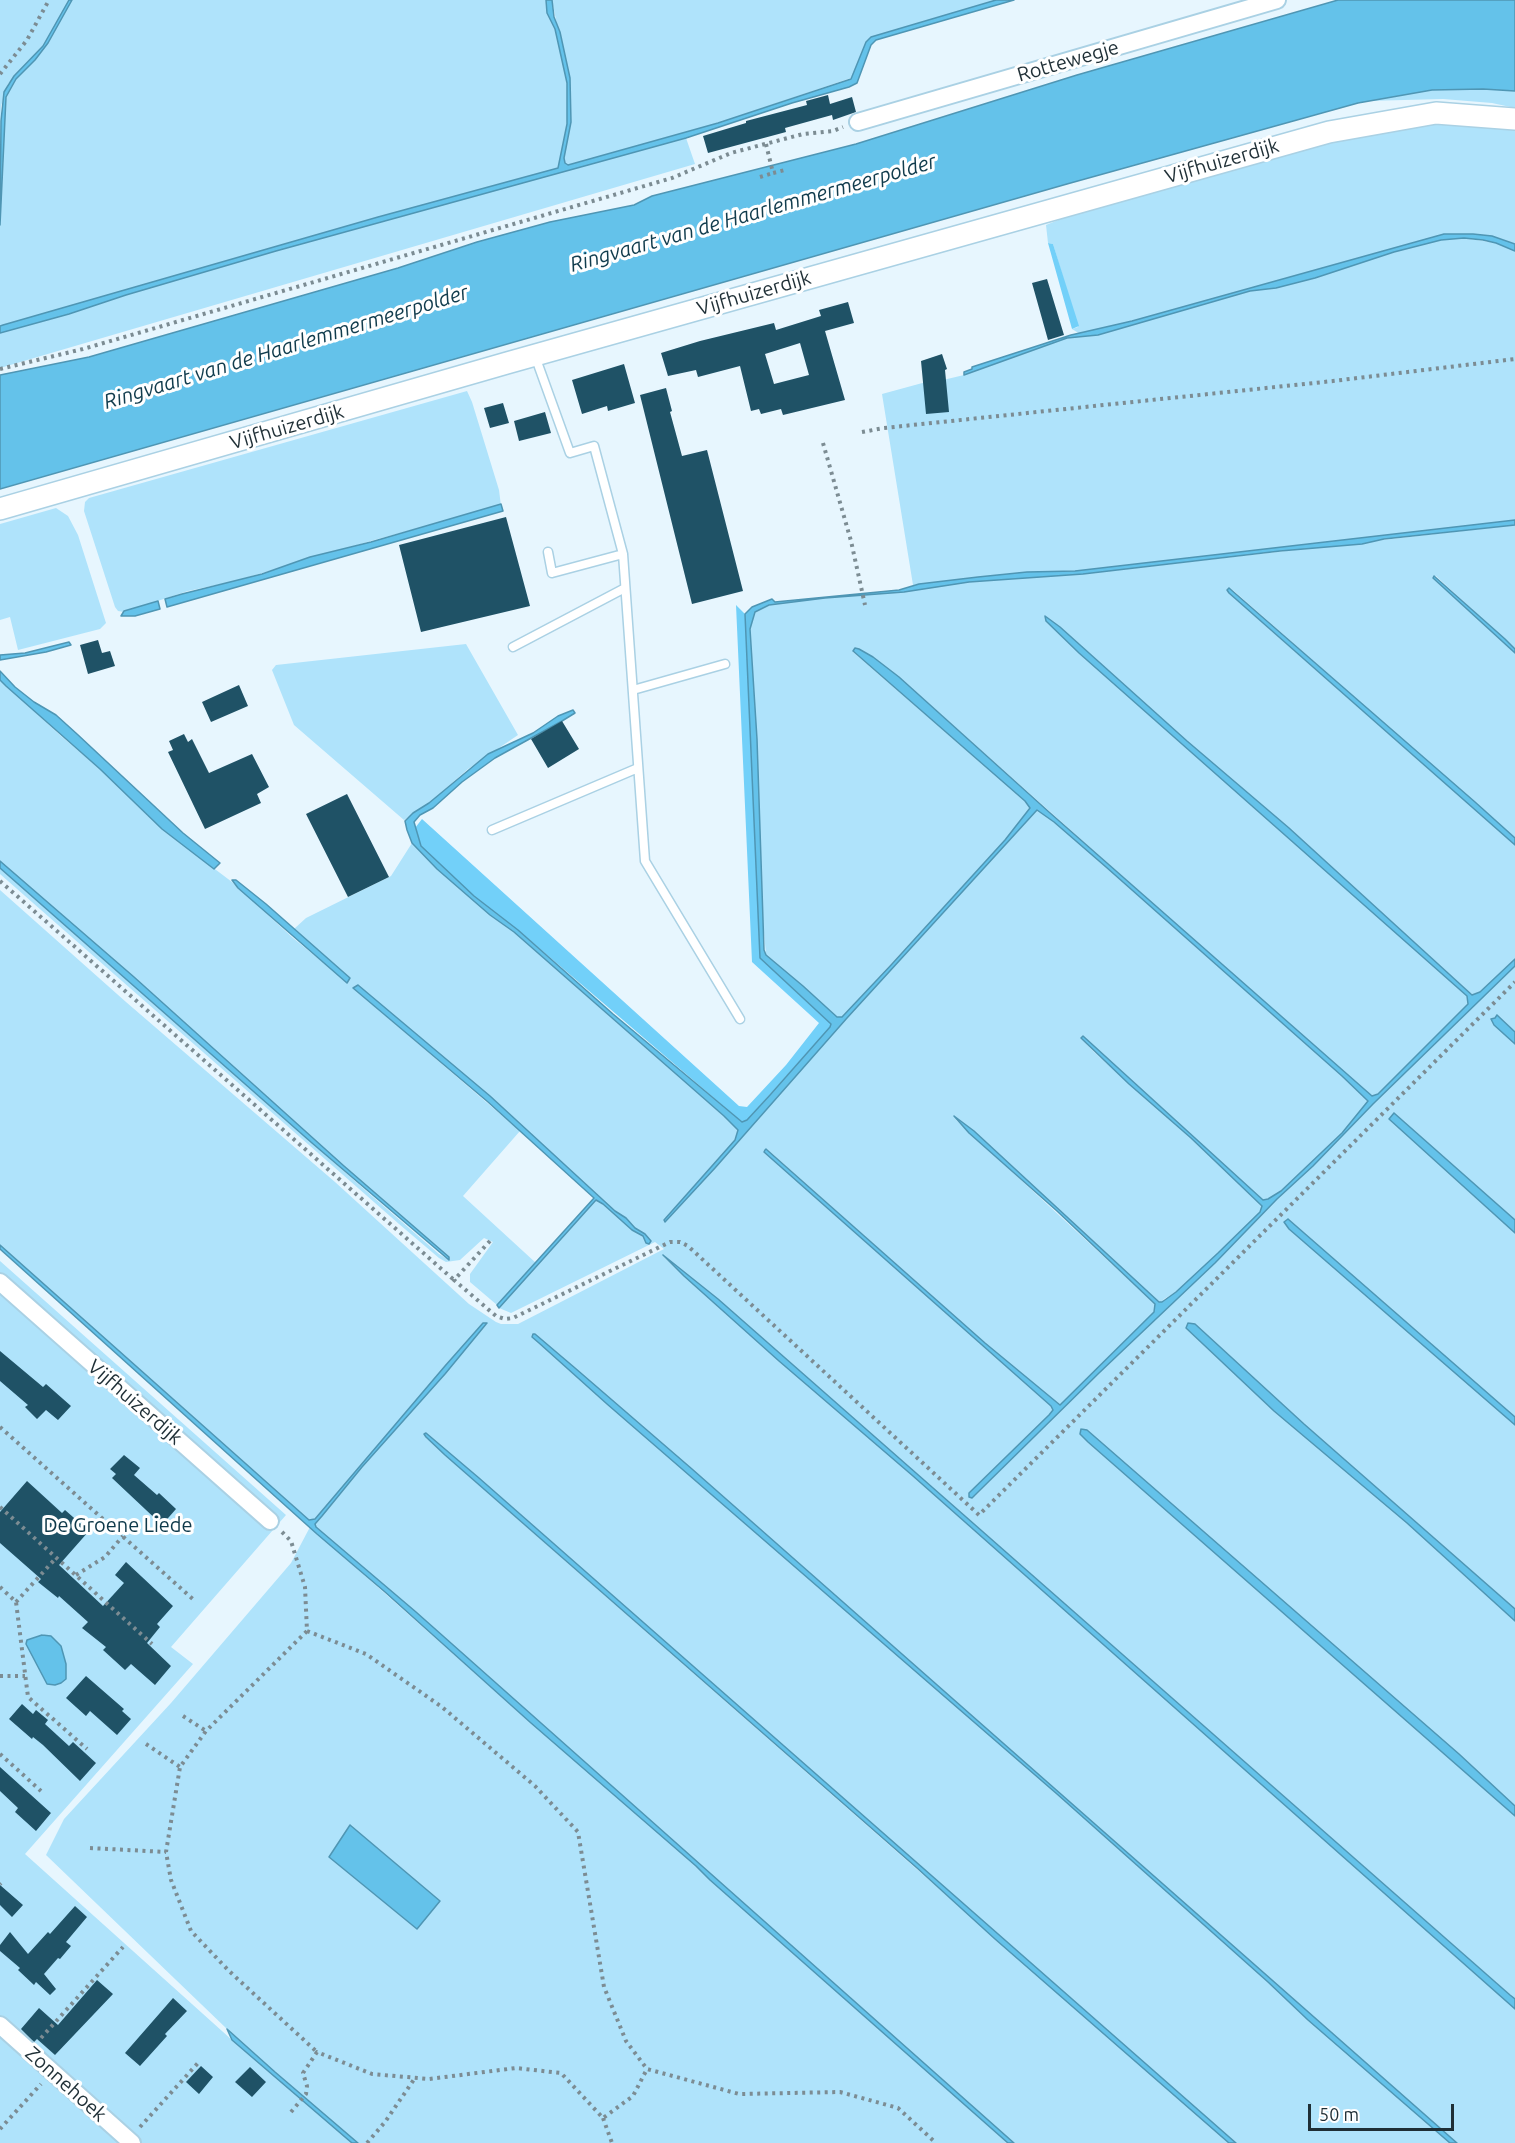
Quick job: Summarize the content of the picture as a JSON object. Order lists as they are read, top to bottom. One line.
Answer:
{"streets":{"street":["Rottewegje","Vijfhuizerdijk","Zonnehoek"]},"water":["Ringvaart van de Haarlemmermeerpolder"],"parks":["De Groene Liede"],"scale_bar":"50 m"}
